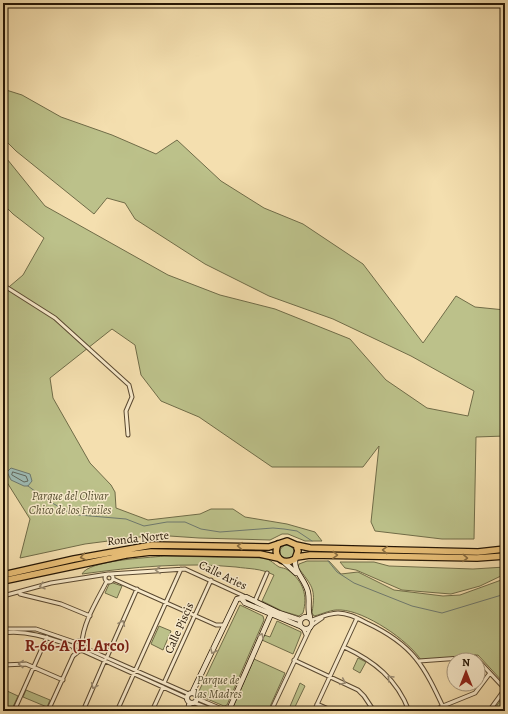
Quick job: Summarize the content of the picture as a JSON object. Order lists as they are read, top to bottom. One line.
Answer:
{"streets":{"highway":["Ronda Norte"],"main road":["Calle Aries"],"street":["Calle Piscis"]},"crossings":[["Calle Aries","Calle Piscis"]],"one_way":["Calle Aries"],"districts":["R-66-A (El Arco)"],"parks":["Parque del Olivar Chico de los Frailes","Parque de las Madres"],"north":"top"}
